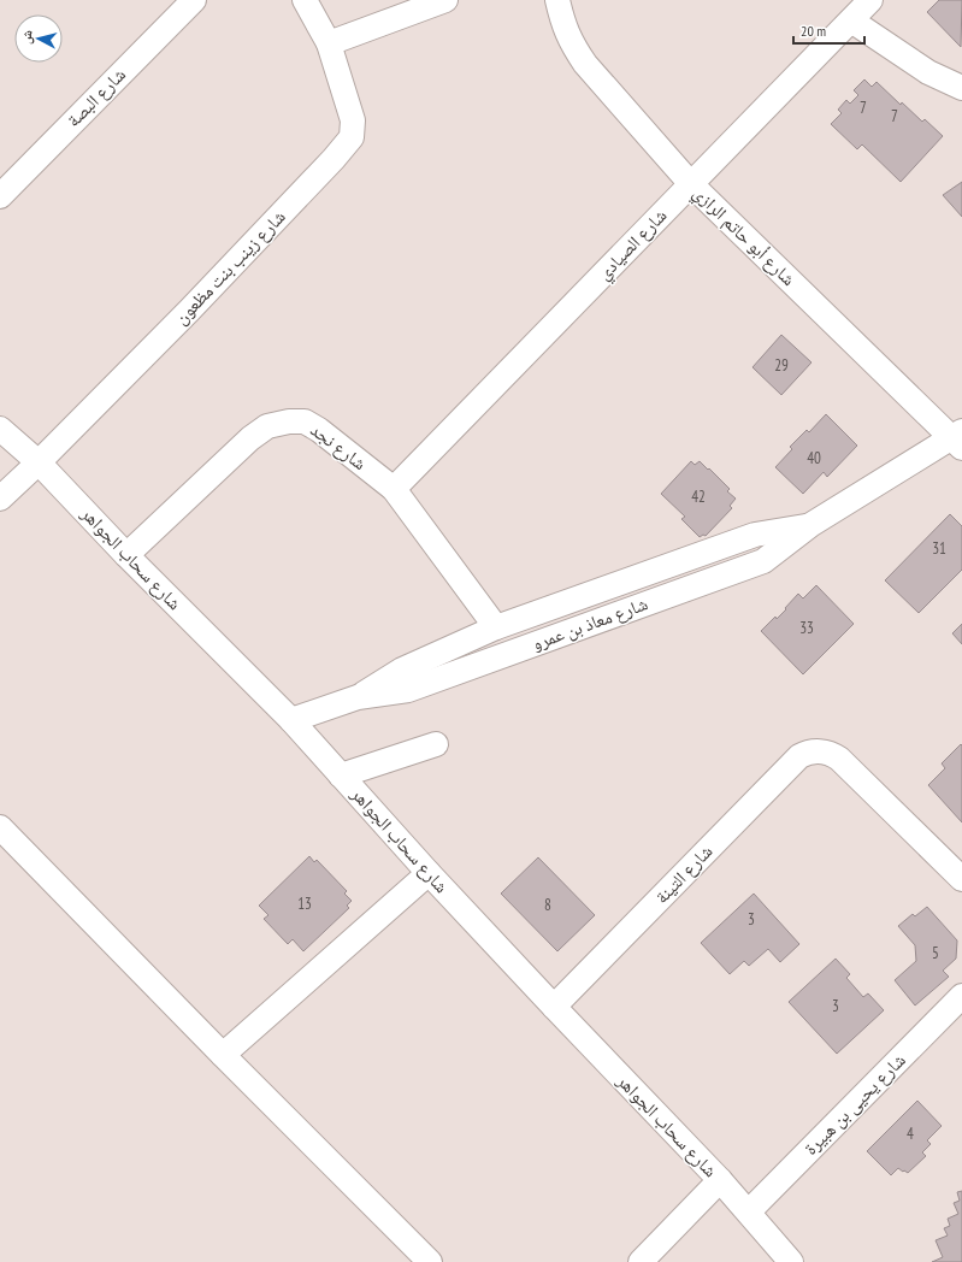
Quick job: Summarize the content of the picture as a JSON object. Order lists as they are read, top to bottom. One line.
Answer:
{"streets":{"street":["شارع البصة","شارع أبو حاتم الرازي","شارع الصيادي","شارع زينب بنت مظعون","شارع نجد","شارع سحاب الجواهر","شارع معاذ بن عمرو","شارع التينة","شارع يحيى بن هبيرة"]},"crossings":[["شارع أبو حاتم الرازي","شارع الصيادي"],["شارع أبو حاتم الرازي","شارع معاذ بن عمرو"],["شارع الصيادي","شارع نجد"],["شارع زينب بنت مظعون","شارع سحاب الجواهر"],["شارع نجد","شارع سحاب الجواهر"],["شارع نجد","شارع معاذ بن عمرو"],["شارع سحاب الجواهر","شارع معاذ بن عمرو"],["شارع سحاب الجواهر","شارع التينة"],["شارع سحاب الجواهر","شارع يحيى بن هبيرة"]],"house_numbers":["7","7","29","40","42","31","33","13","8","3","5","3","4"],"scale_bar":"20 m","north":"left"}
